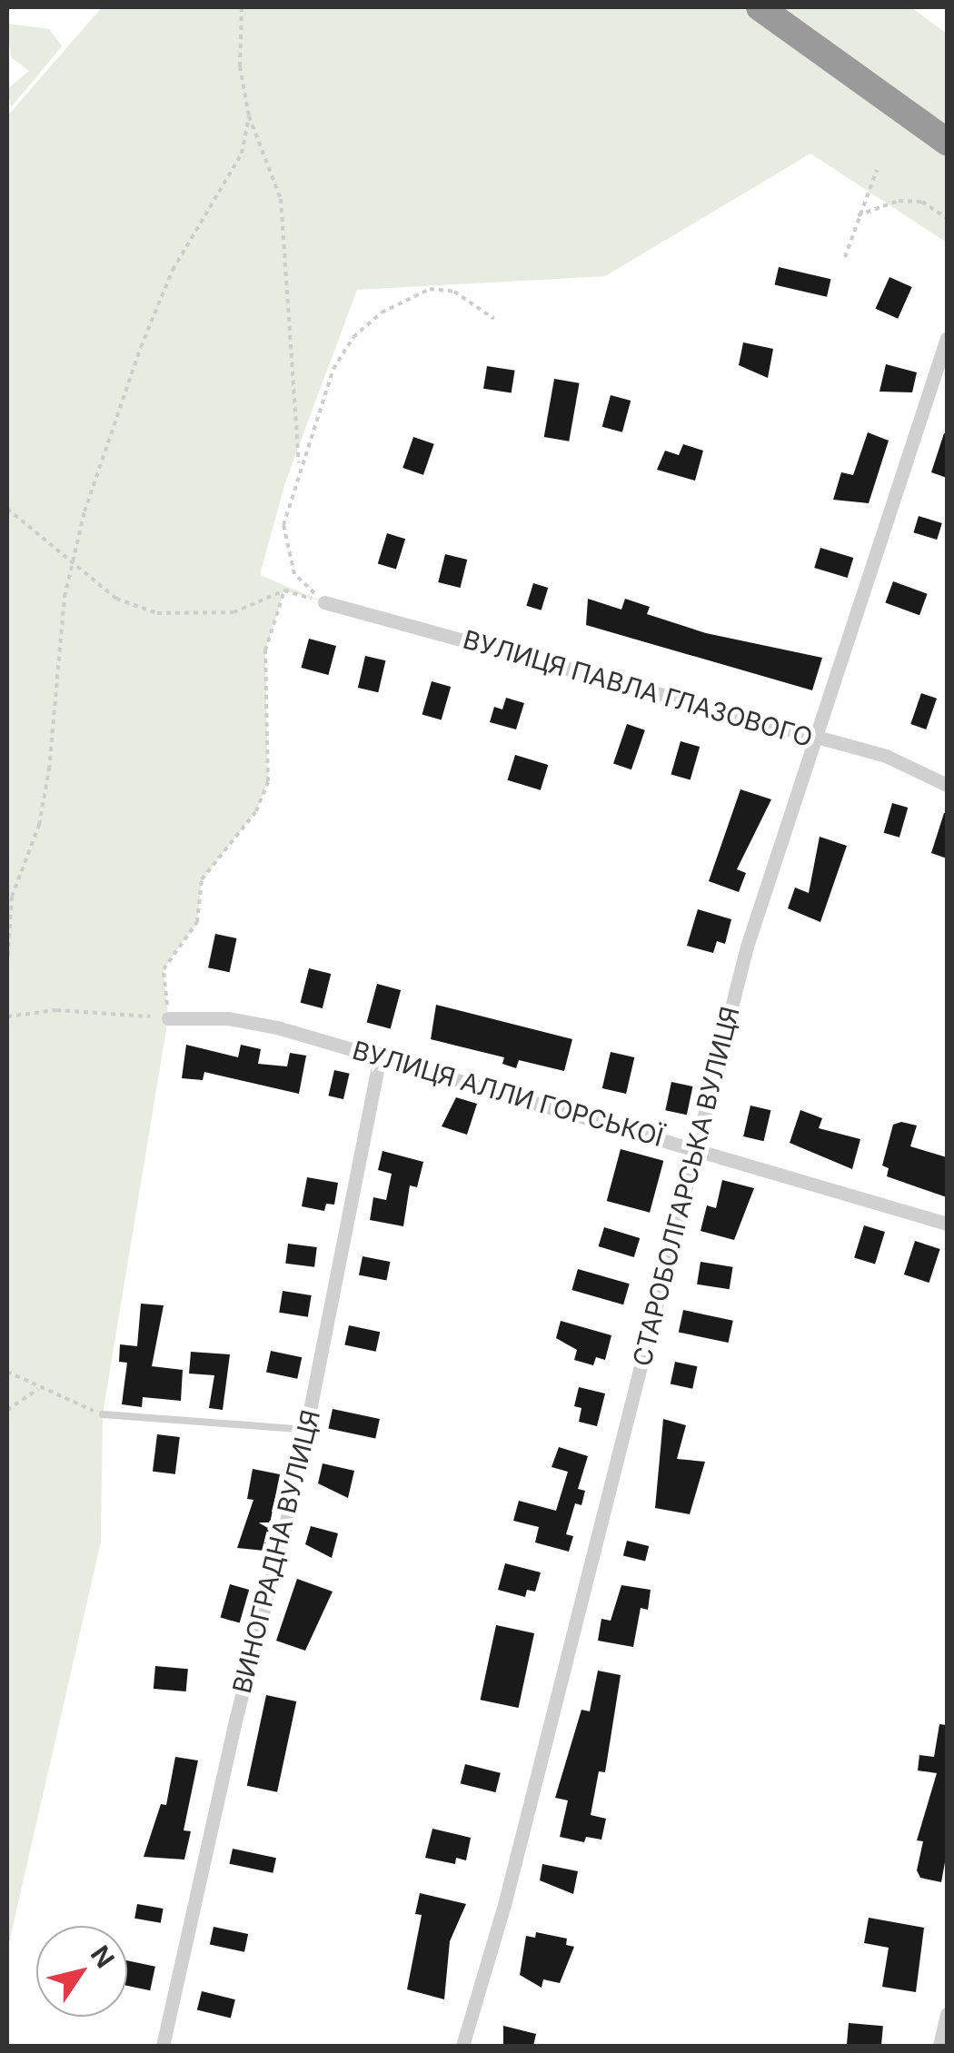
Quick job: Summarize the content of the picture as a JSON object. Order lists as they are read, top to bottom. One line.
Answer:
{"streets":{"street":["ВУЛИЦЯ ПАВЛА ГЛАЗОВОГО","ВУЛИЦЯ АЛЛИ ГОРСЬКОЇ","СТАРОБОЛГАРСЬКА ВУЛИЦЯ","ВИНОГРАДНА ВУЛИЦЯ"]},"crossings":[["ВУЛИЦЯ ПАВЛА ГЛАЗОВОГО","СТАРОБОЛГАРСЬКА ВУЛИЦЯ"],["ВУЛИЦЯ АЛЛИ ГОРСЬКОЇ","СТАРОБОЛГАРСЬКА ВУЛИЦЯ"],["ВУЛИЦЯ АЛЛИ ГОРСЬКОЇ","ВИНОГРАДНА ВУЛИЦЯ"]],"north":"top right"}
